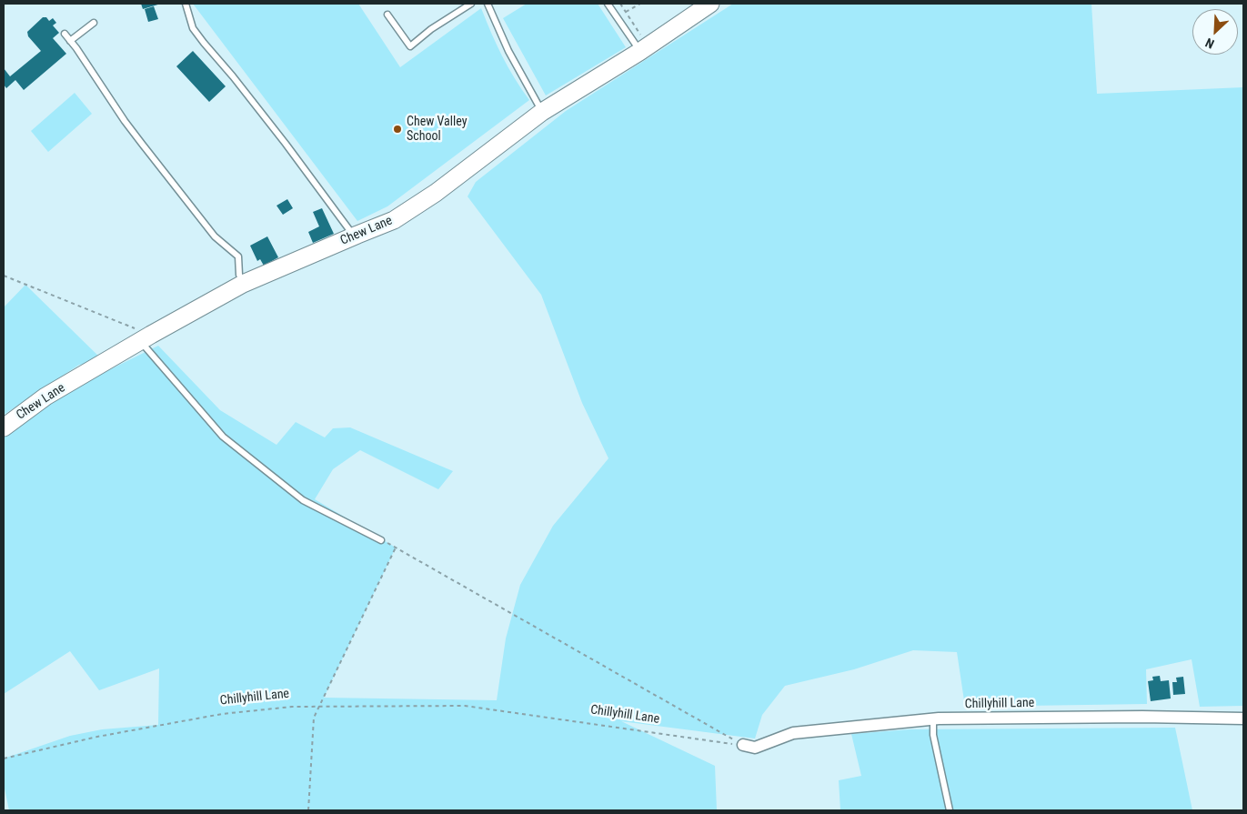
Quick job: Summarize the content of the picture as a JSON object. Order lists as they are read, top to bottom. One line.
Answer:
{"streets":{"main road":["Chew Lane"],"street":["Chillyhill Lane"]},"places":["Chew Valley School"],"north":"bottom left"}
